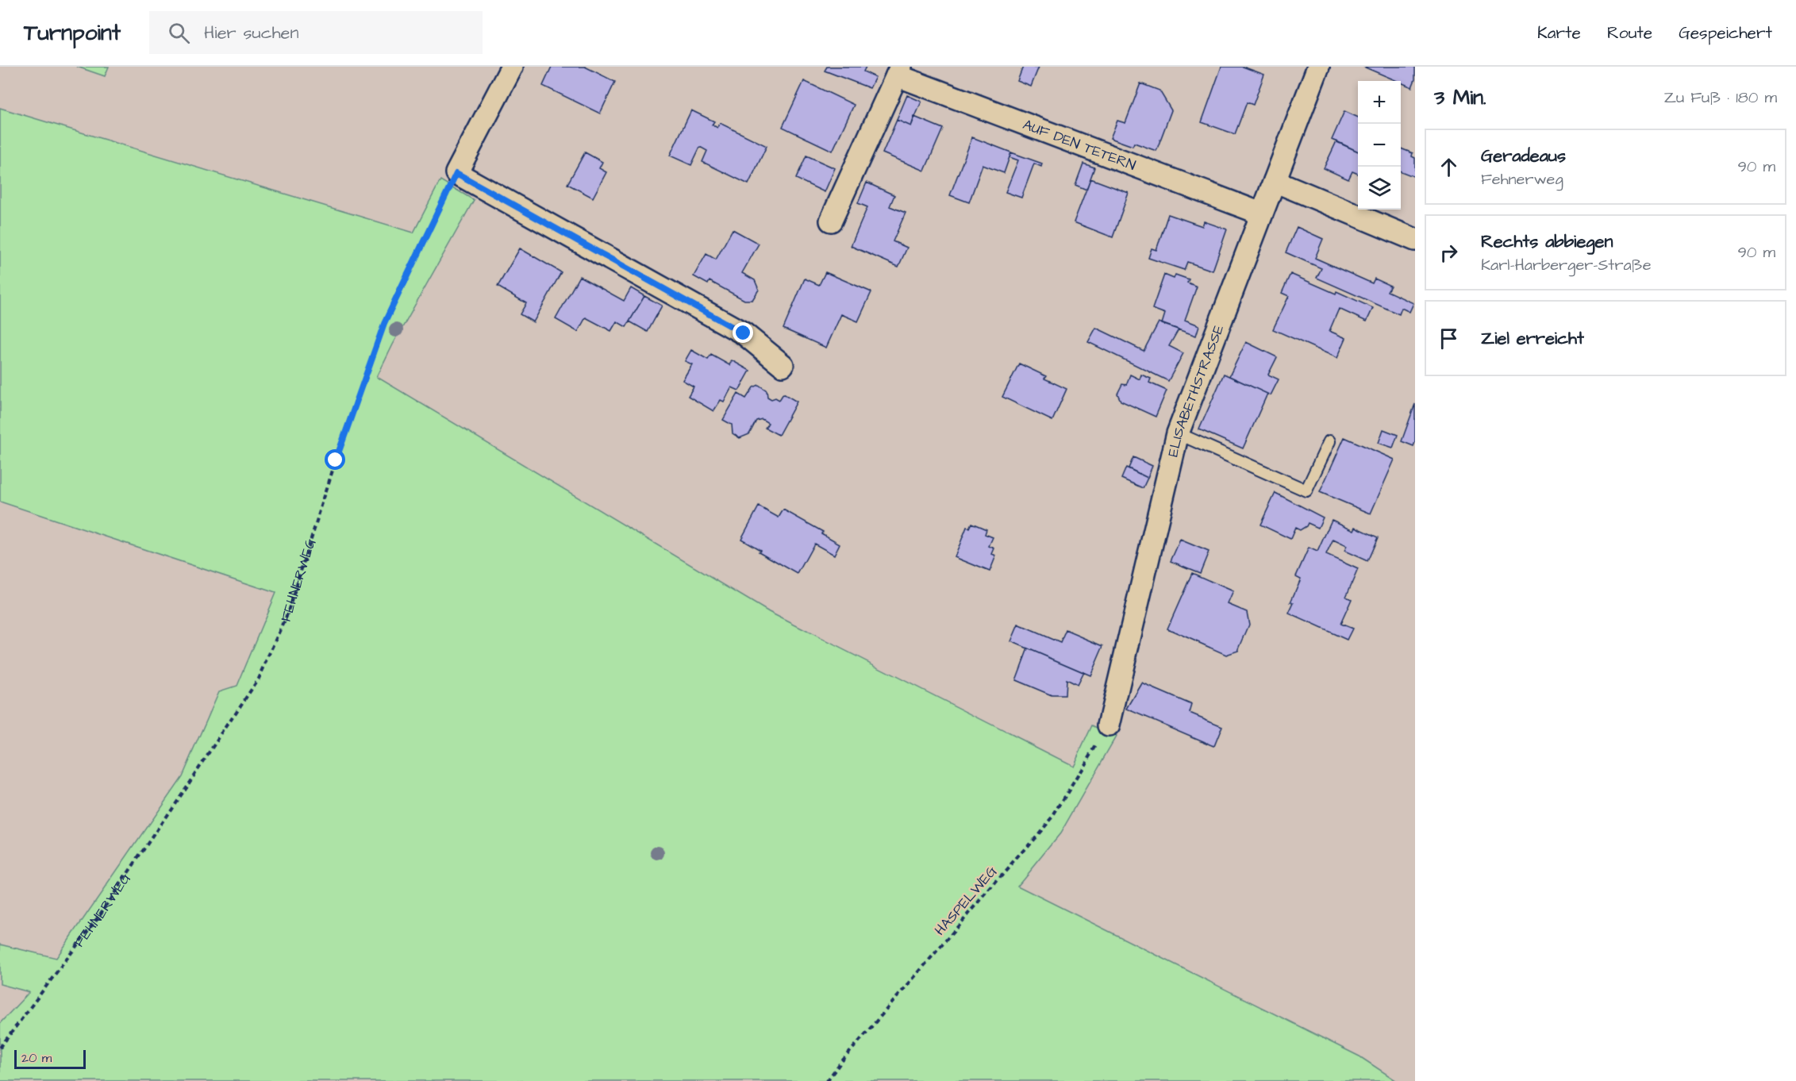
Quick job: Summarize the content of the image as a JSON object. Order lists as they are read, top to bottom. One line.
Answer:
{"streets":{"street":["AUF DEN TETERN","ELISABETHSTRASSE"],"path":["FEHNERWEG","HASPELWEG"]},"crossings":[["AUF DEN TETERN","ELISABETHSTRASSE"],["ELISABETHSTRASSE","HASPELWEG"]],"scale_bar":"20 m","page":{"header":"Turnpoint","search":"Hier suchen","nav":["Karte","Route","Gespeichert"],"heading":["3 Min.","Zu Fuß · 180 m"],"map_buttons":["+","−"],"list":[["Geradeaus","Fehnerweg","90 m"],["Rechts abbiegen","Karl-Harberger-Straße","90 m"],"Ziel erreicht"],"scale":"20 m"}}
